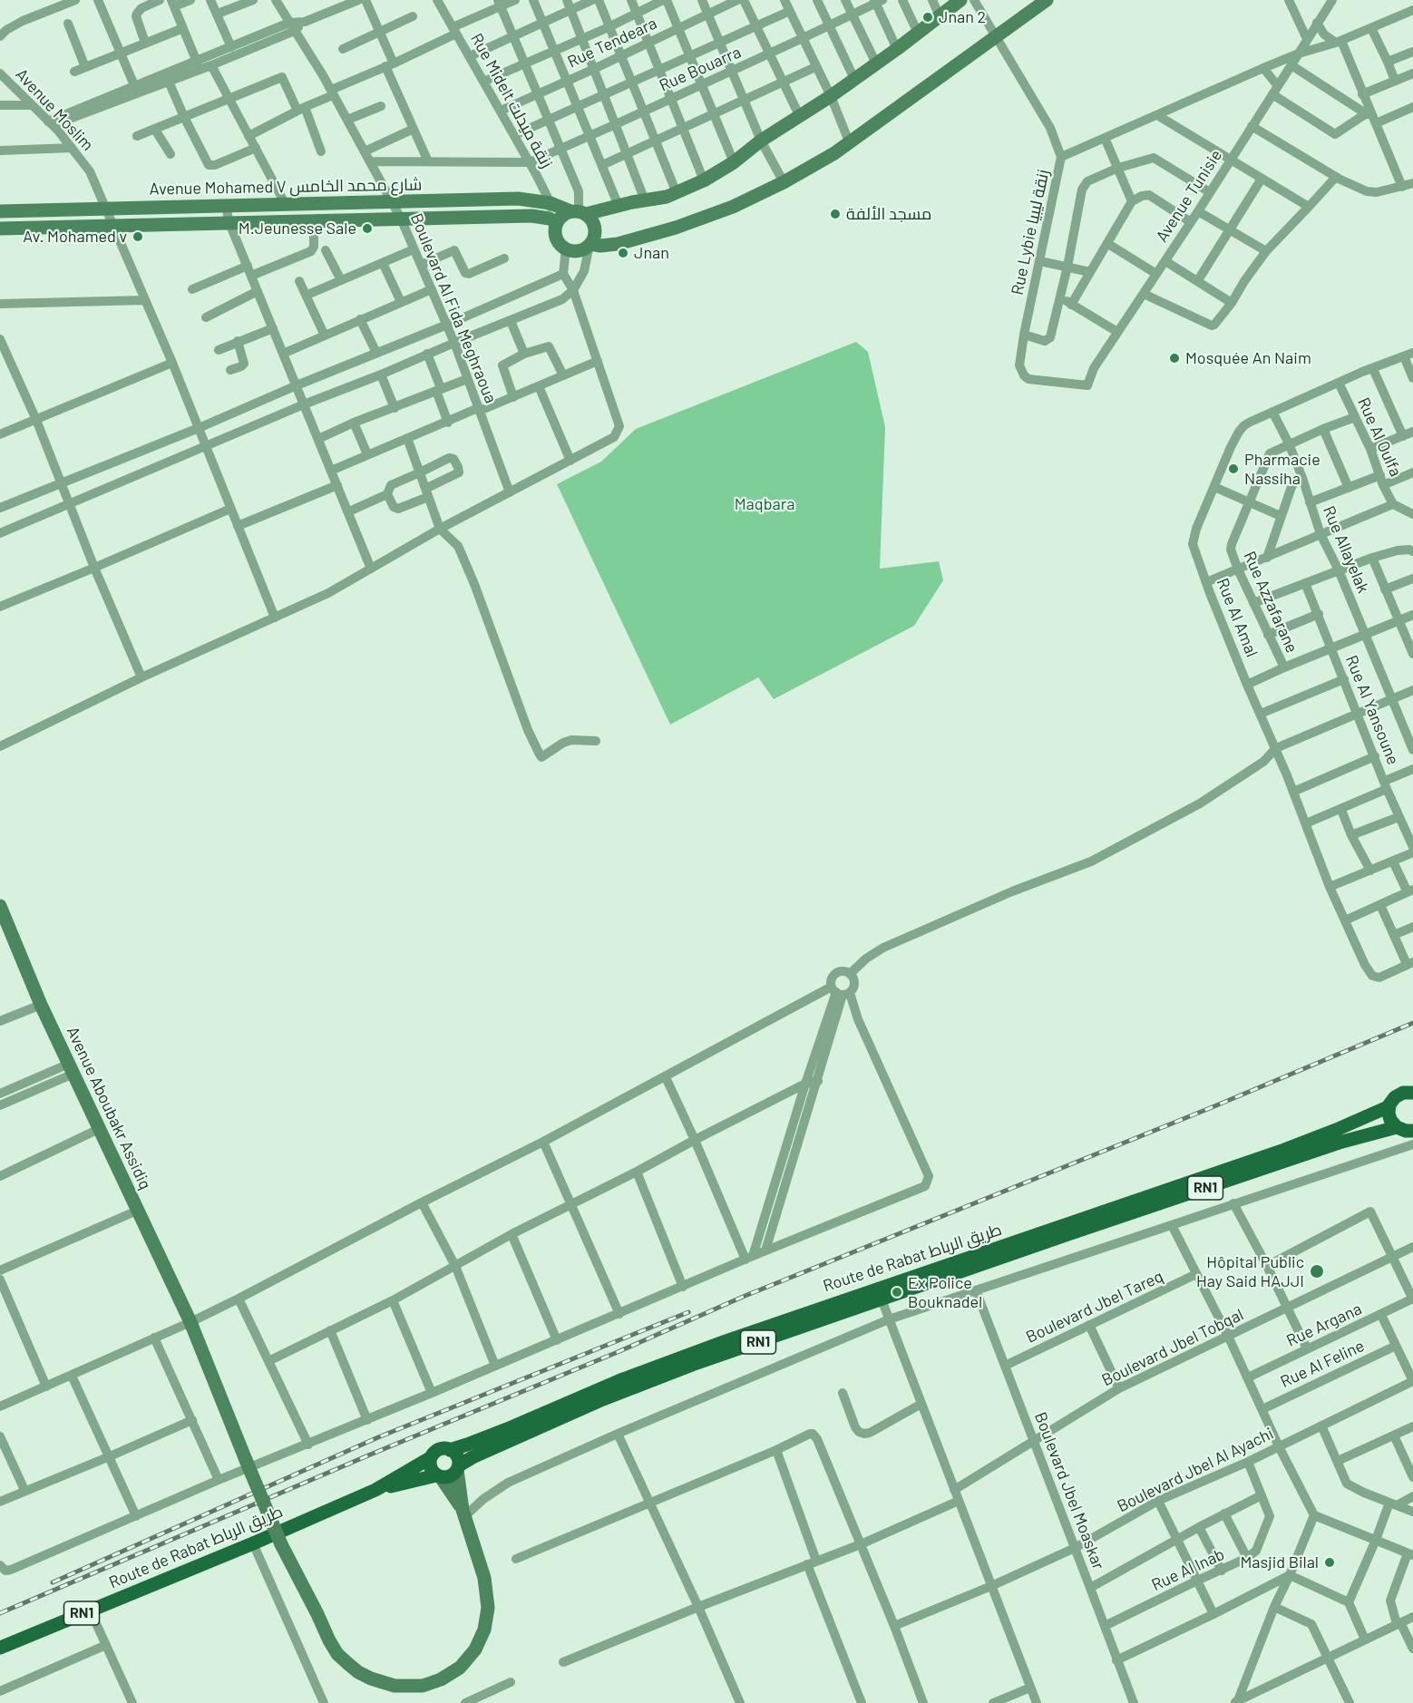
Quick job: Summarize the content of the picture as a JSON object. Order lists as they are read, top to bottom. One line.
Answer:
{"streets":{"main road":["RN1","Route de Rabat طريق الرباط"],"street":["Rue Tendeara","Rue Bouarra","Rue Midelt زنقة ميدلت","Avenue Moslim","Avenue Mohamed V شارع محمد الخامس","Avenue Tunisie","Rue Lybie زنقة ليبيا","Boulevard Al Fida Meghraoua","Rue Al Oulfa","Rue Allayelak","Rue Azzafarane","Rue Al Amal","Rue Al Yansoune","Avenue Aboubakr Assidiq","Boulevard Jbel Tareq","Rue Argana","Boulevard Jbel Tobqal","Rue Al Feline","Boulevard Jbel Al Ayachi","Boulevard Jbel Moaskar","Rue Al Inab"]},"crossings":[["Rue Tendeara","Rue Midelt زنقة ميدلت"],["Rue Bouarra","Rue Midelt زنقة ميدلت"],["Rue Midelt زنقة ميدلت","Avenue Mohamed V شارع محمد الخامس"],["Avenue Moslim","Avenue Mohamed V شارع محمد الخامس"],["Avenue Mohamed V شارع محمد الخامس","Boulevard Al Fida Meghraoua"],["Avenue Tunisie","Rue Lybie زنقة ليبيا"],["Rue Al Oulfa","Rue Azzafarane"],["Rue Al Oulfa","Rue Al Amal"],["Rue Allayelak","Rue Azzafarane"],["Rue Allayelak","Rue Al Amal"],["RN1","Route de Rabat طريق الرباط"],["Boulevard Jbel Tareq","Boulevard Jbel Moaskar"],["Boulevard Jbel Tobqal","Boulevard Jbel Moaskar"],["Boulevard Jbel Al Ayachi","Boulevard Jbel Moaskar"],["Boulevard Jbel Al Ayachi","Rue Al Inab"],["Boulevard Jbel Moaskar","Rue Al Inab"]],"parks":["Maqbara"],"places":["Jnan 2","مسجد الألفة","M.Jeunesse Sale","Av. Mohamed v","Jnan","Mosquée An Naim","Pharmacie Nassiha","Hôpital Public Hay Said HAJJI","Ex Police Bouknadel","Masjid Bilal"]}
